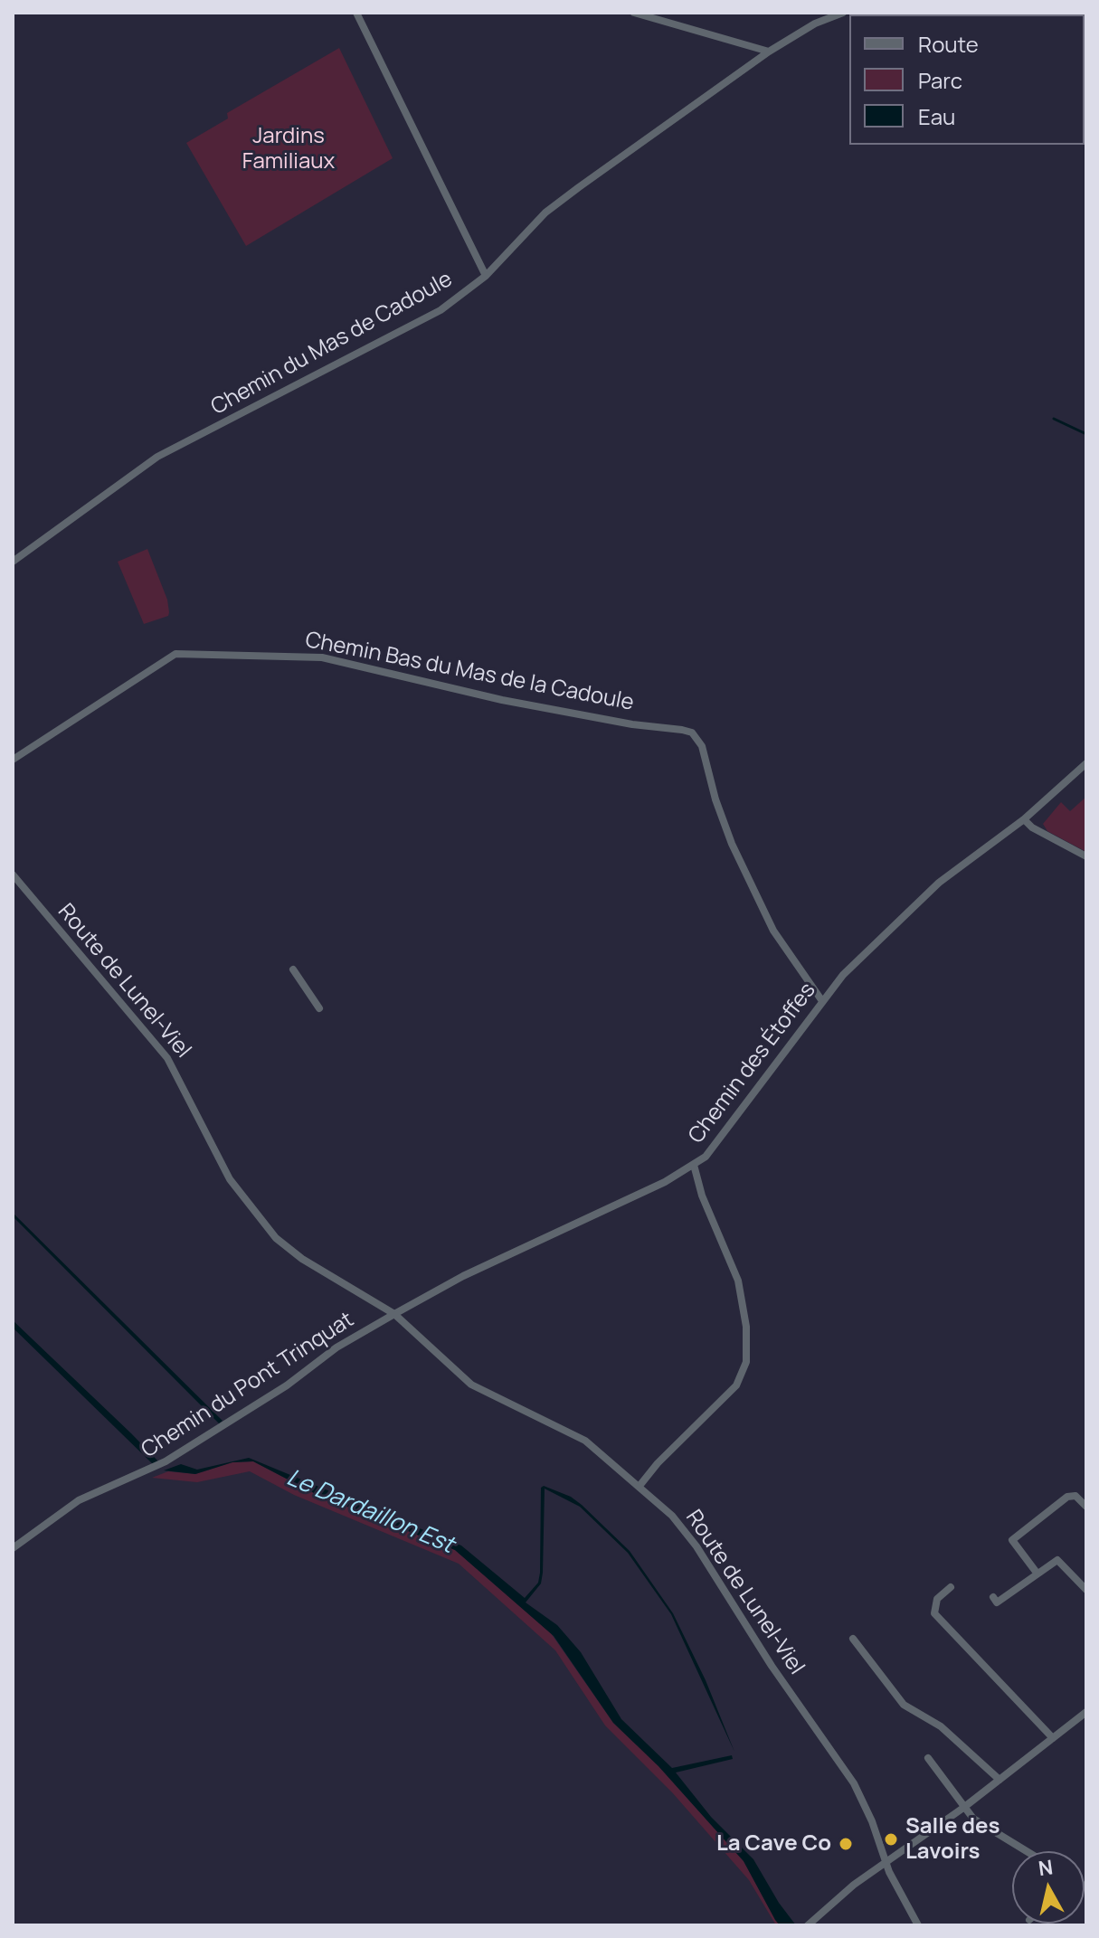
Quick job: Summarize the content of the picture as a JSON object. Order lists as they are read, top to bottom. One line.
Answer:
{"streets":{"street":["Chemin du Mas de Cadoule","Chemin Bas du Mas de la Cadoule","Route de Lunel-Viel","Chemin des Étoffes","Chemin du Pont Trinquat"]},"crossings":[["Chemin Bas du Mas de la Cadoule","Chemin des Étoffes"],["Route de Lunel-Viel","Chemin des Étoffes"],["Route de Lunel-Viel","Chemin du Pont Trinquat"],["Chemin des Étoffes","Chemin du Pont Trinquat"]],"water":["Le Dardaillon Est"],"parks":["Jardins Familiaux"],"places":["Salle des Lavoirs","La Cave Co"],"legend":["Route","Parc","Eau"],"north":"top"}
